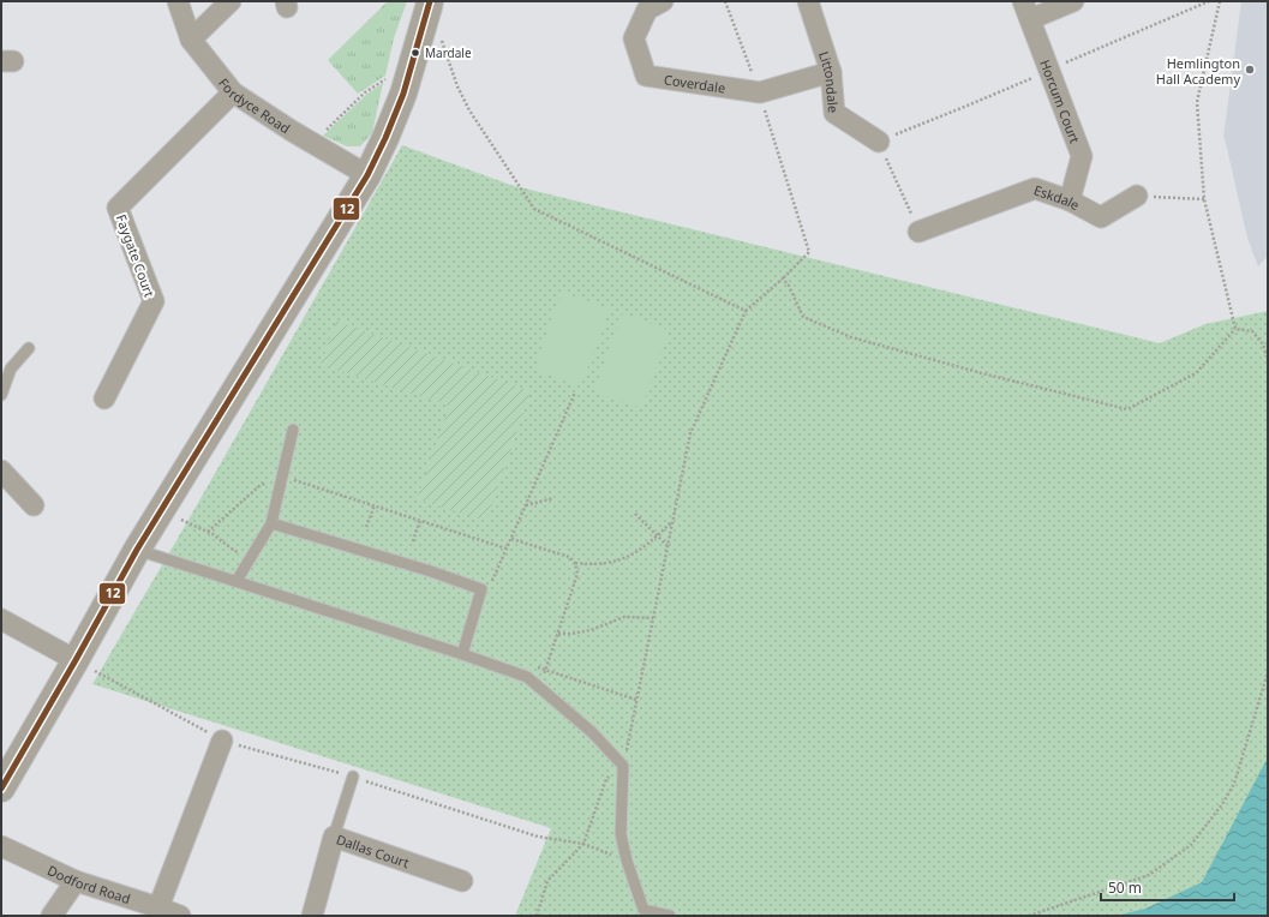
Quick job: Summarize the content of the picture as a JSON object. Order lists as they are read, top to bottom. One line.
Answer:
{"streets":{"street":["Littondale","Coverdale","Horcum Court","Fordyce Road","Eskdale","Faygate Court","Dallas Court","Dodford Road"]},"crossings":[["Littondale","Coverdale"],["Horcum Court","Eskdale"],["Fordyce Road","Faygate Court"]],"places":["Mardale","Hemlington Hall Academy"],"lines":["transit line 12"],"scale_bar":"50 m"}
